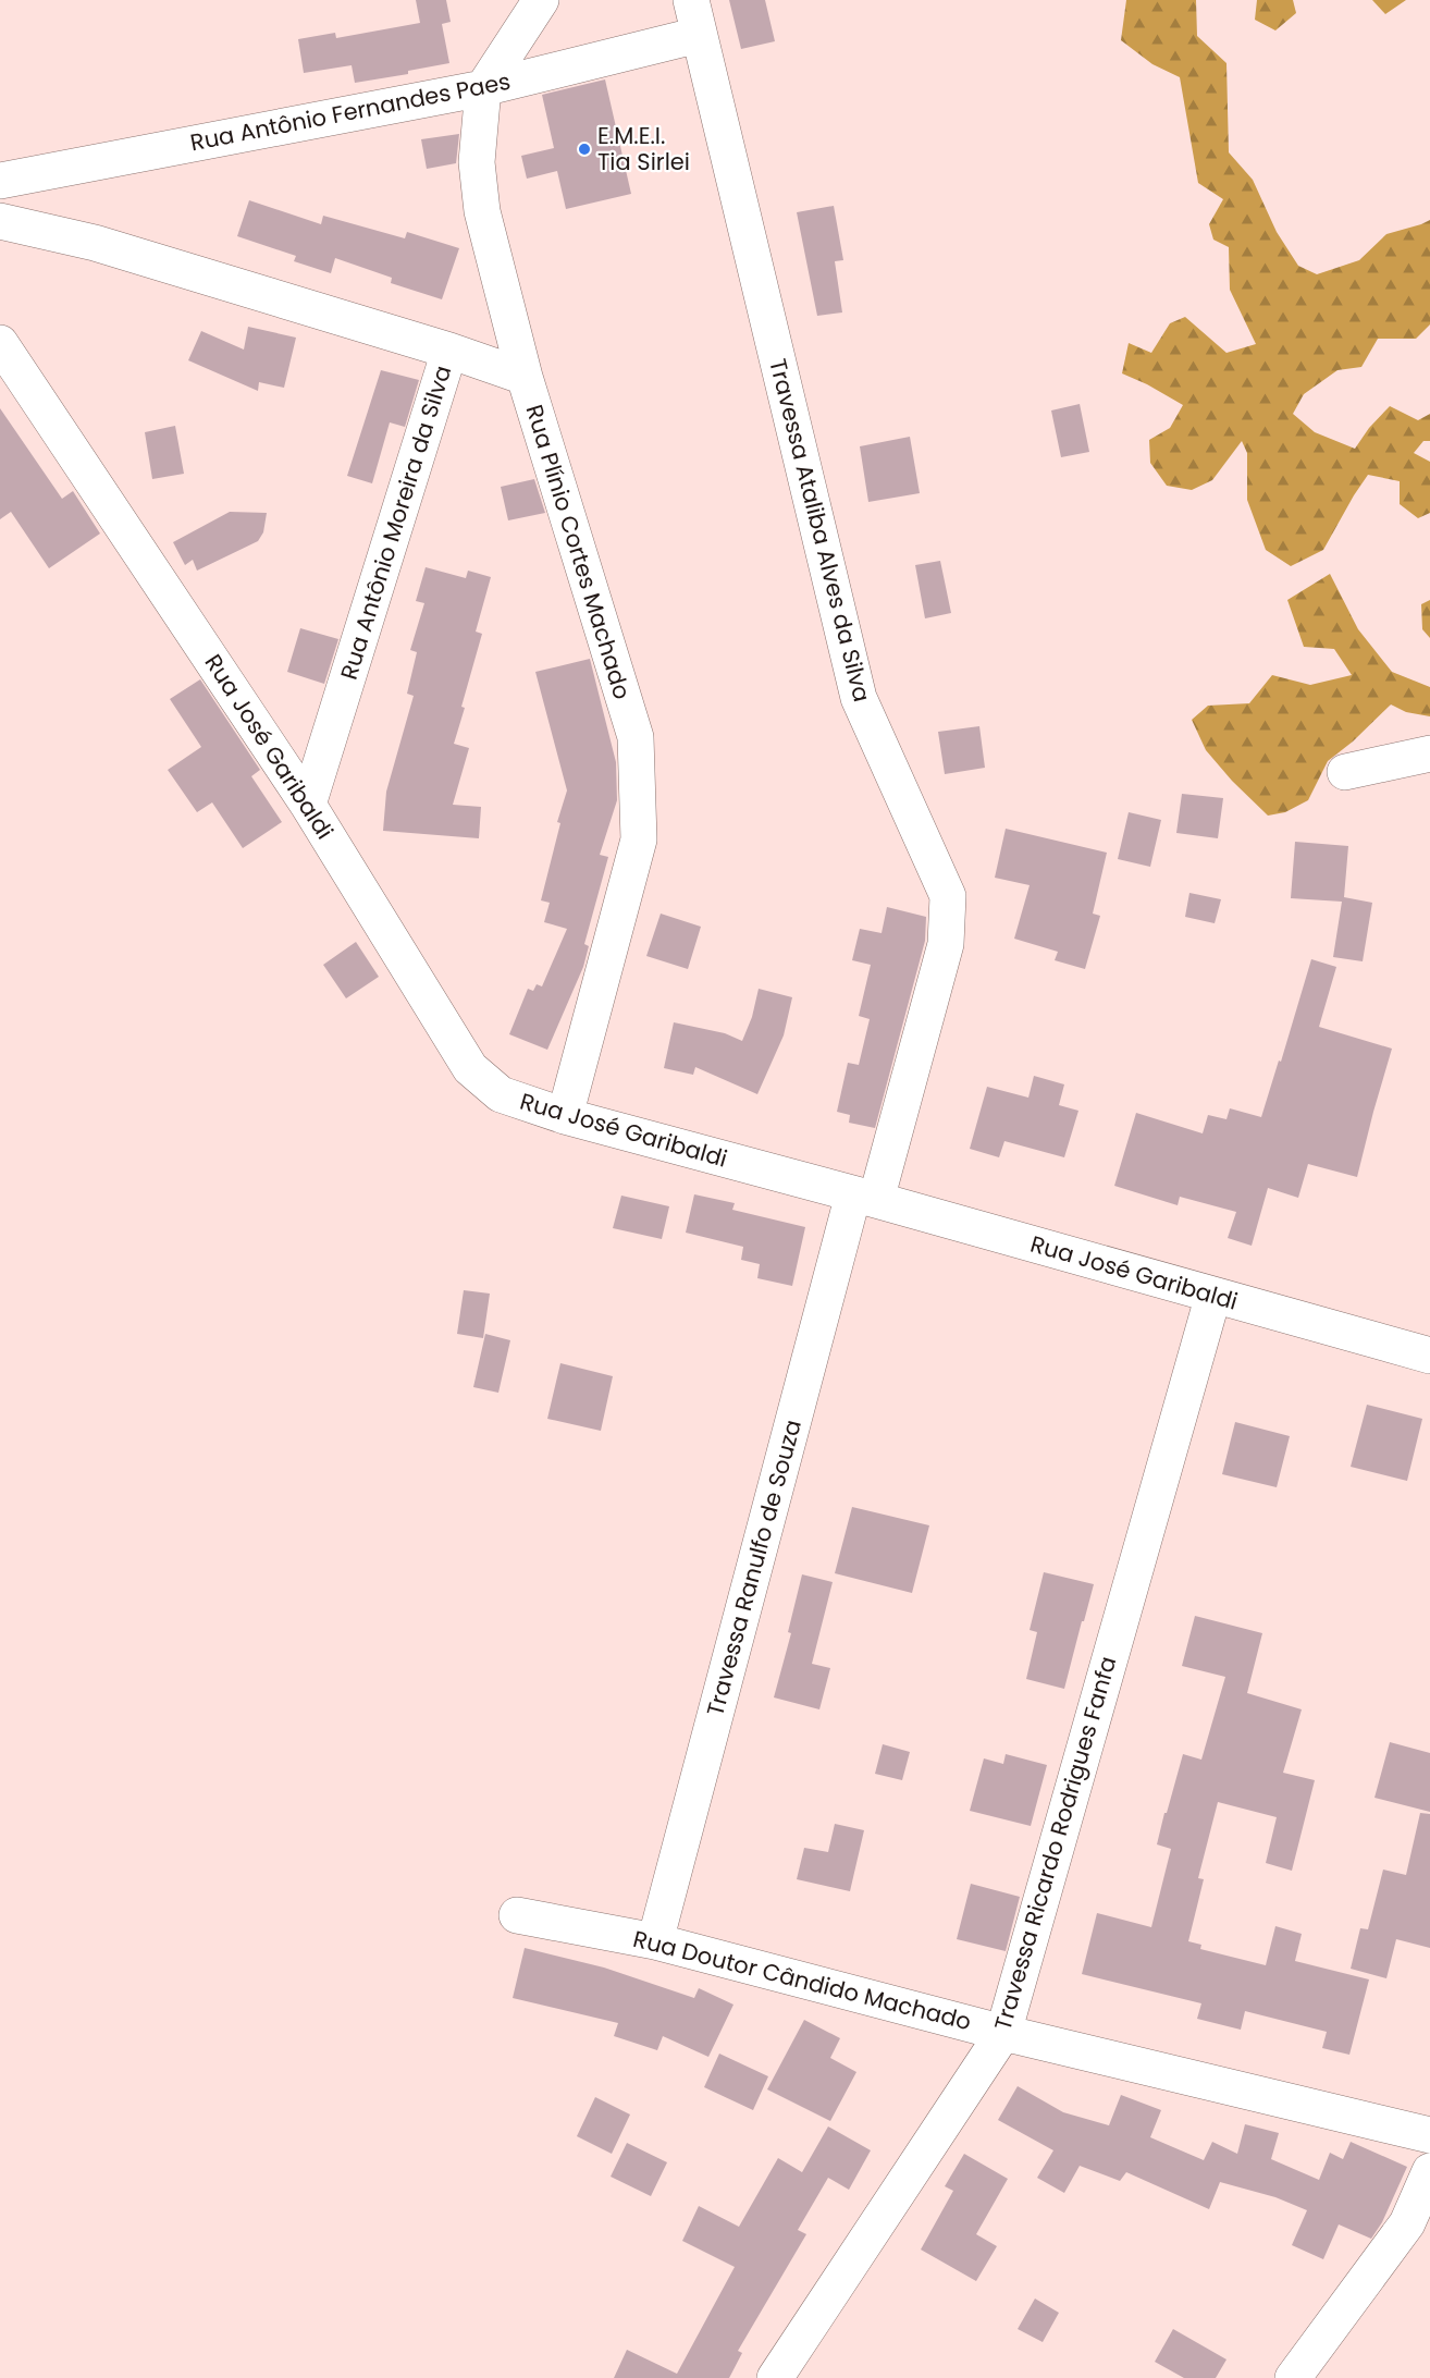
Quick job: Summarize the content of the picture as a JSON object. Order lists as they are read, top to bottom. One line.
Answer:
{"streets":{"street":["Rua Antônio Fernandes Paes","Rua Antônio Moreira da Silva","Travessa Ataliba Alves da Silva","Rua Plínio Cortes Machado","Rua José Garibaldi","Travessa Ranulfo de Souza","Travessa Ricardo Rodrigues Fanfa","Rua Doutor Cândido Machado"]},"crossings":[["Rua Antônio Fernandes Paes","Travessa Ataliba Alves da Silva"],["Rua Antônio Fernandes Paes","Rua Plínio Cortes Machado"],["Rua Antônio Moreira da Silva","Rua José Garibaldi"],["Travessa Ataliba Alves da Silva","Rua José Garibaldi"],["Travessa Ataliba Alves da Silva","Travessa Ranulfo de Souza"],["Rua Plínio Cortes Machado","Rua José Garibaldi"],["Rua José Garibaldi","Travessa Ranulfo de Souza"],["Rua José Garibaldi","Travessa Ricardo Rodrigues Fanfa"],["Travessa Ranulfo de Souza","Rua Doutor Cândido Machado"],["Travessa Ricardo Rodrigues Fanfa","Rua Doutor Cândido Machado"]],"places":["E.M.E.I. Tia Sirlei"]}
